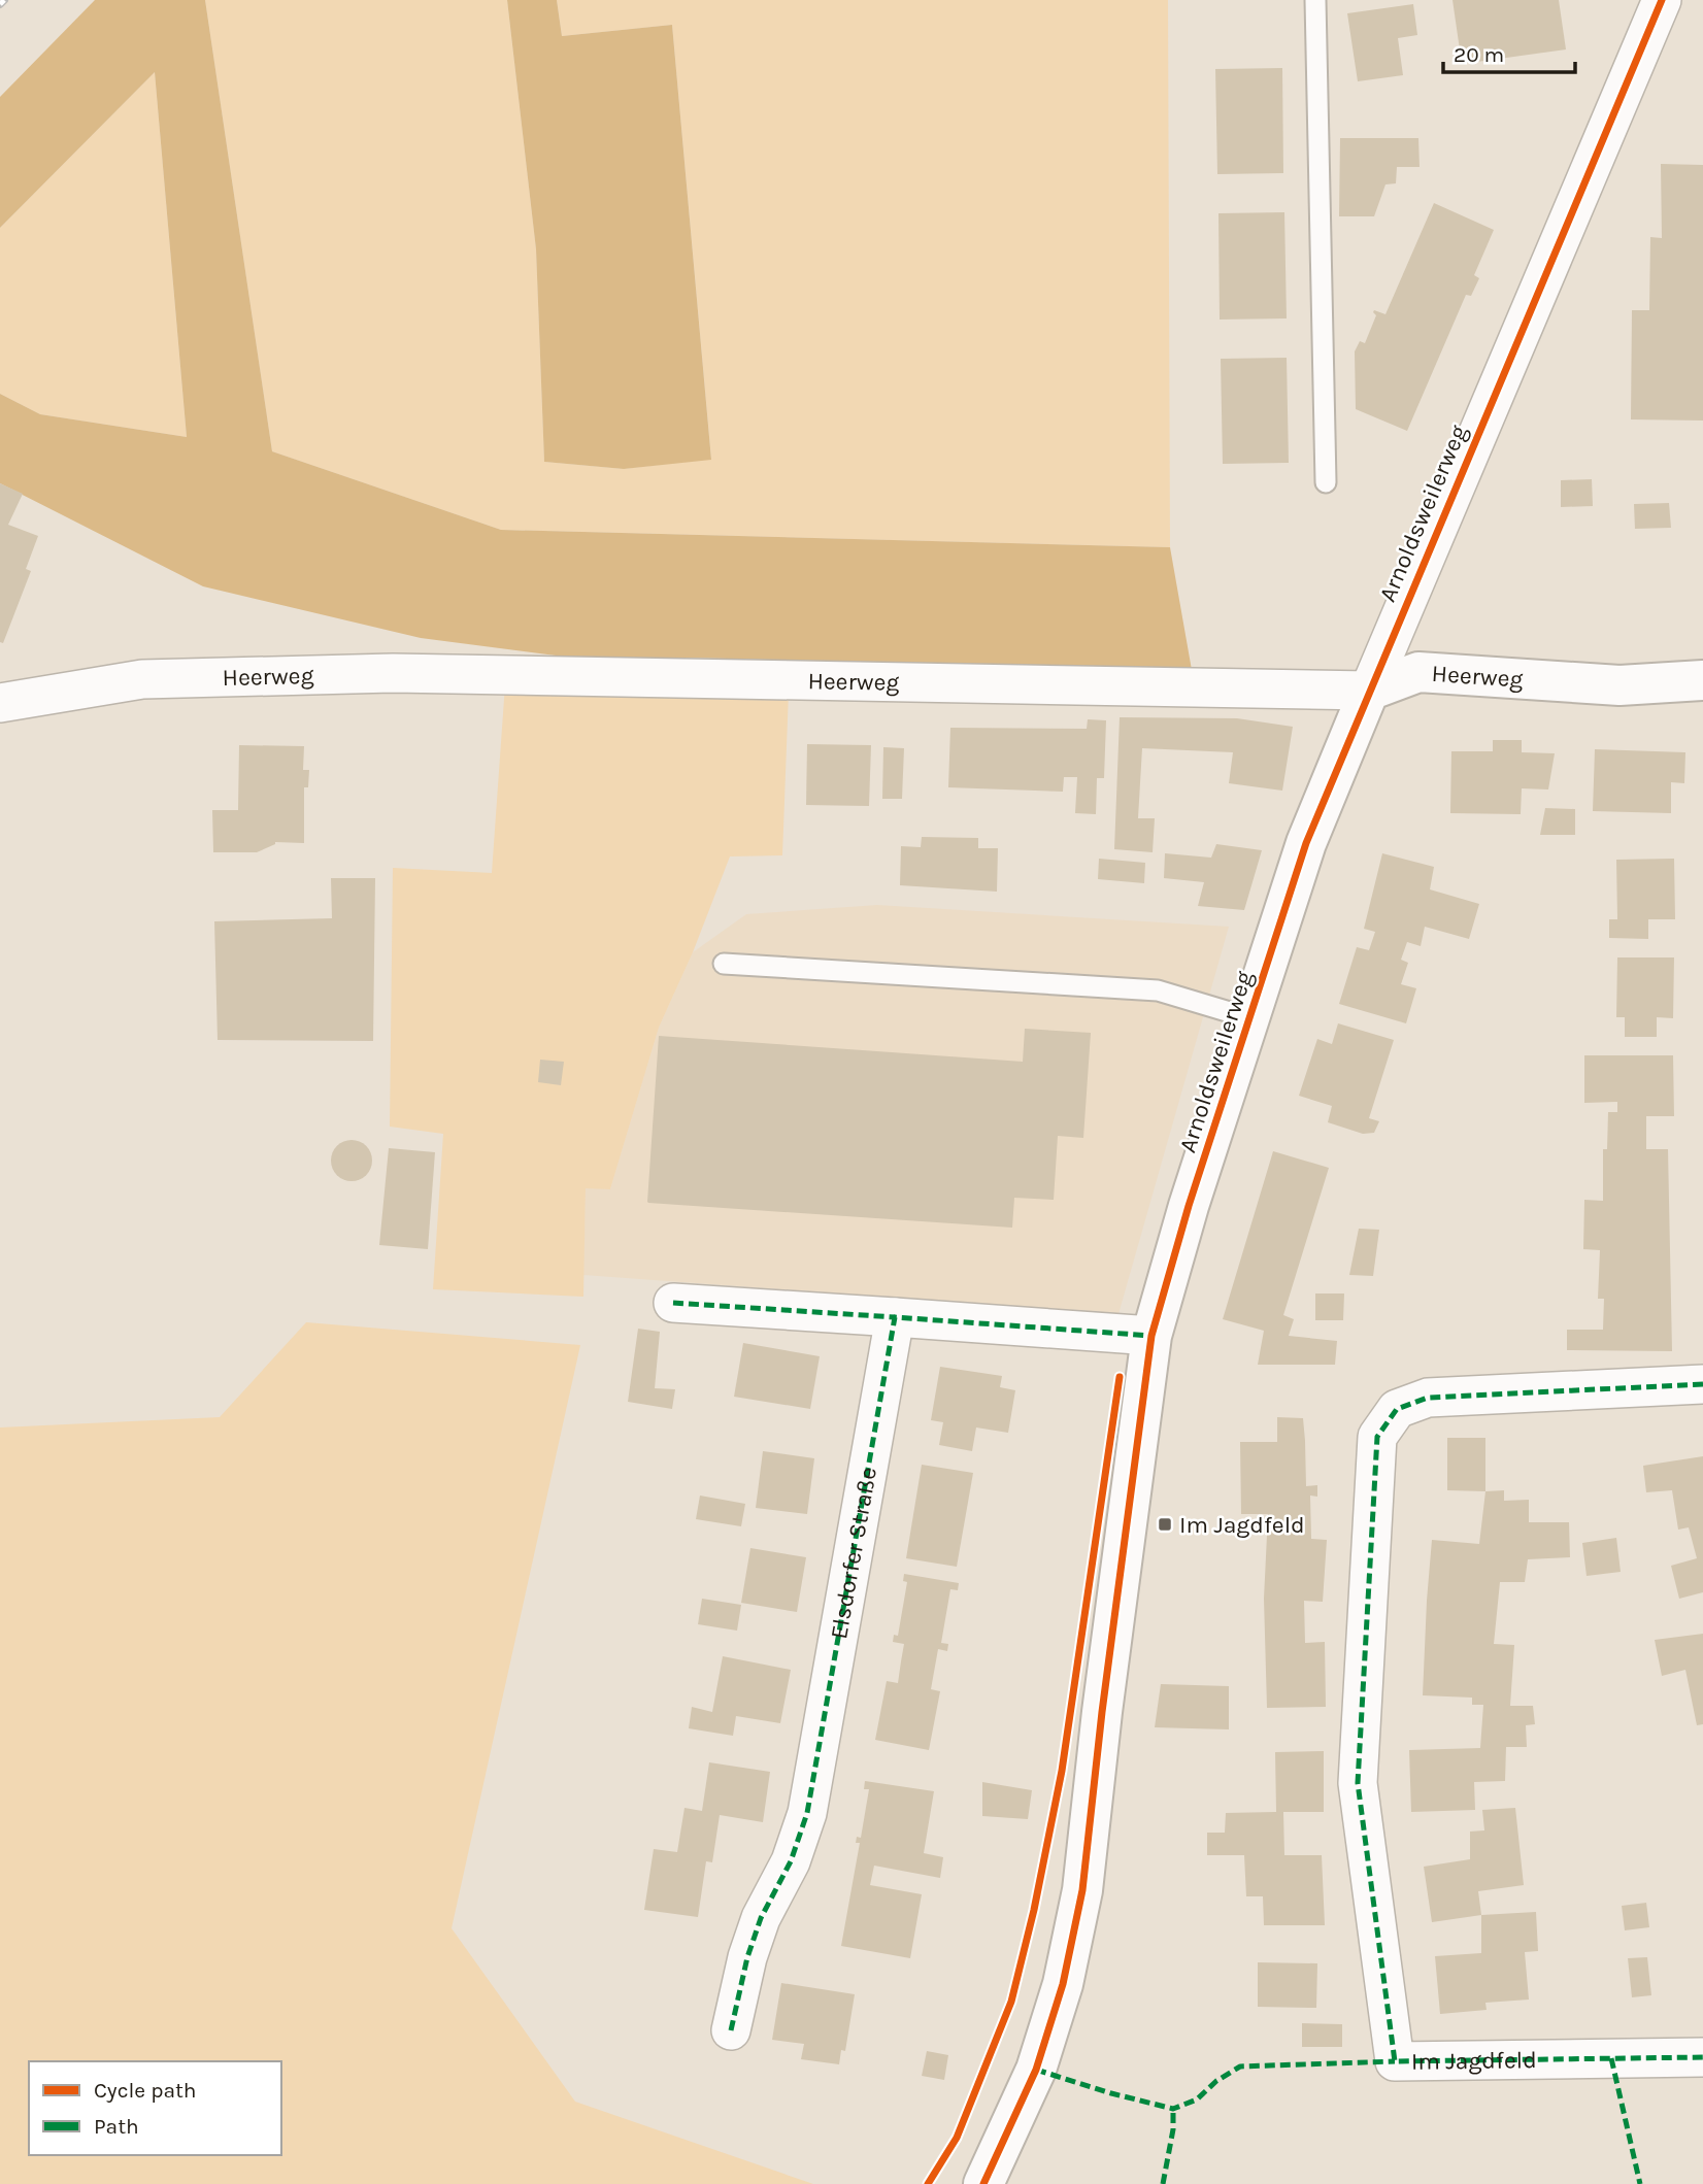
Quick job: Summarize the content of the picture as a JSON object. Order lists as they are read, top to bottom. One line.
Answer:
{"streets":{"street":["Arnoldsweilerweg","Heerweg","Elsdorfer Straße","Im Jagdfeld"]},"crossings":[["Arnoldsweilerweg","Heerweg"]],"places":{"transit":["Im Jagdfeld"]},"legend":["Cycle path","Path"],"scale_bar":"20 m"}
